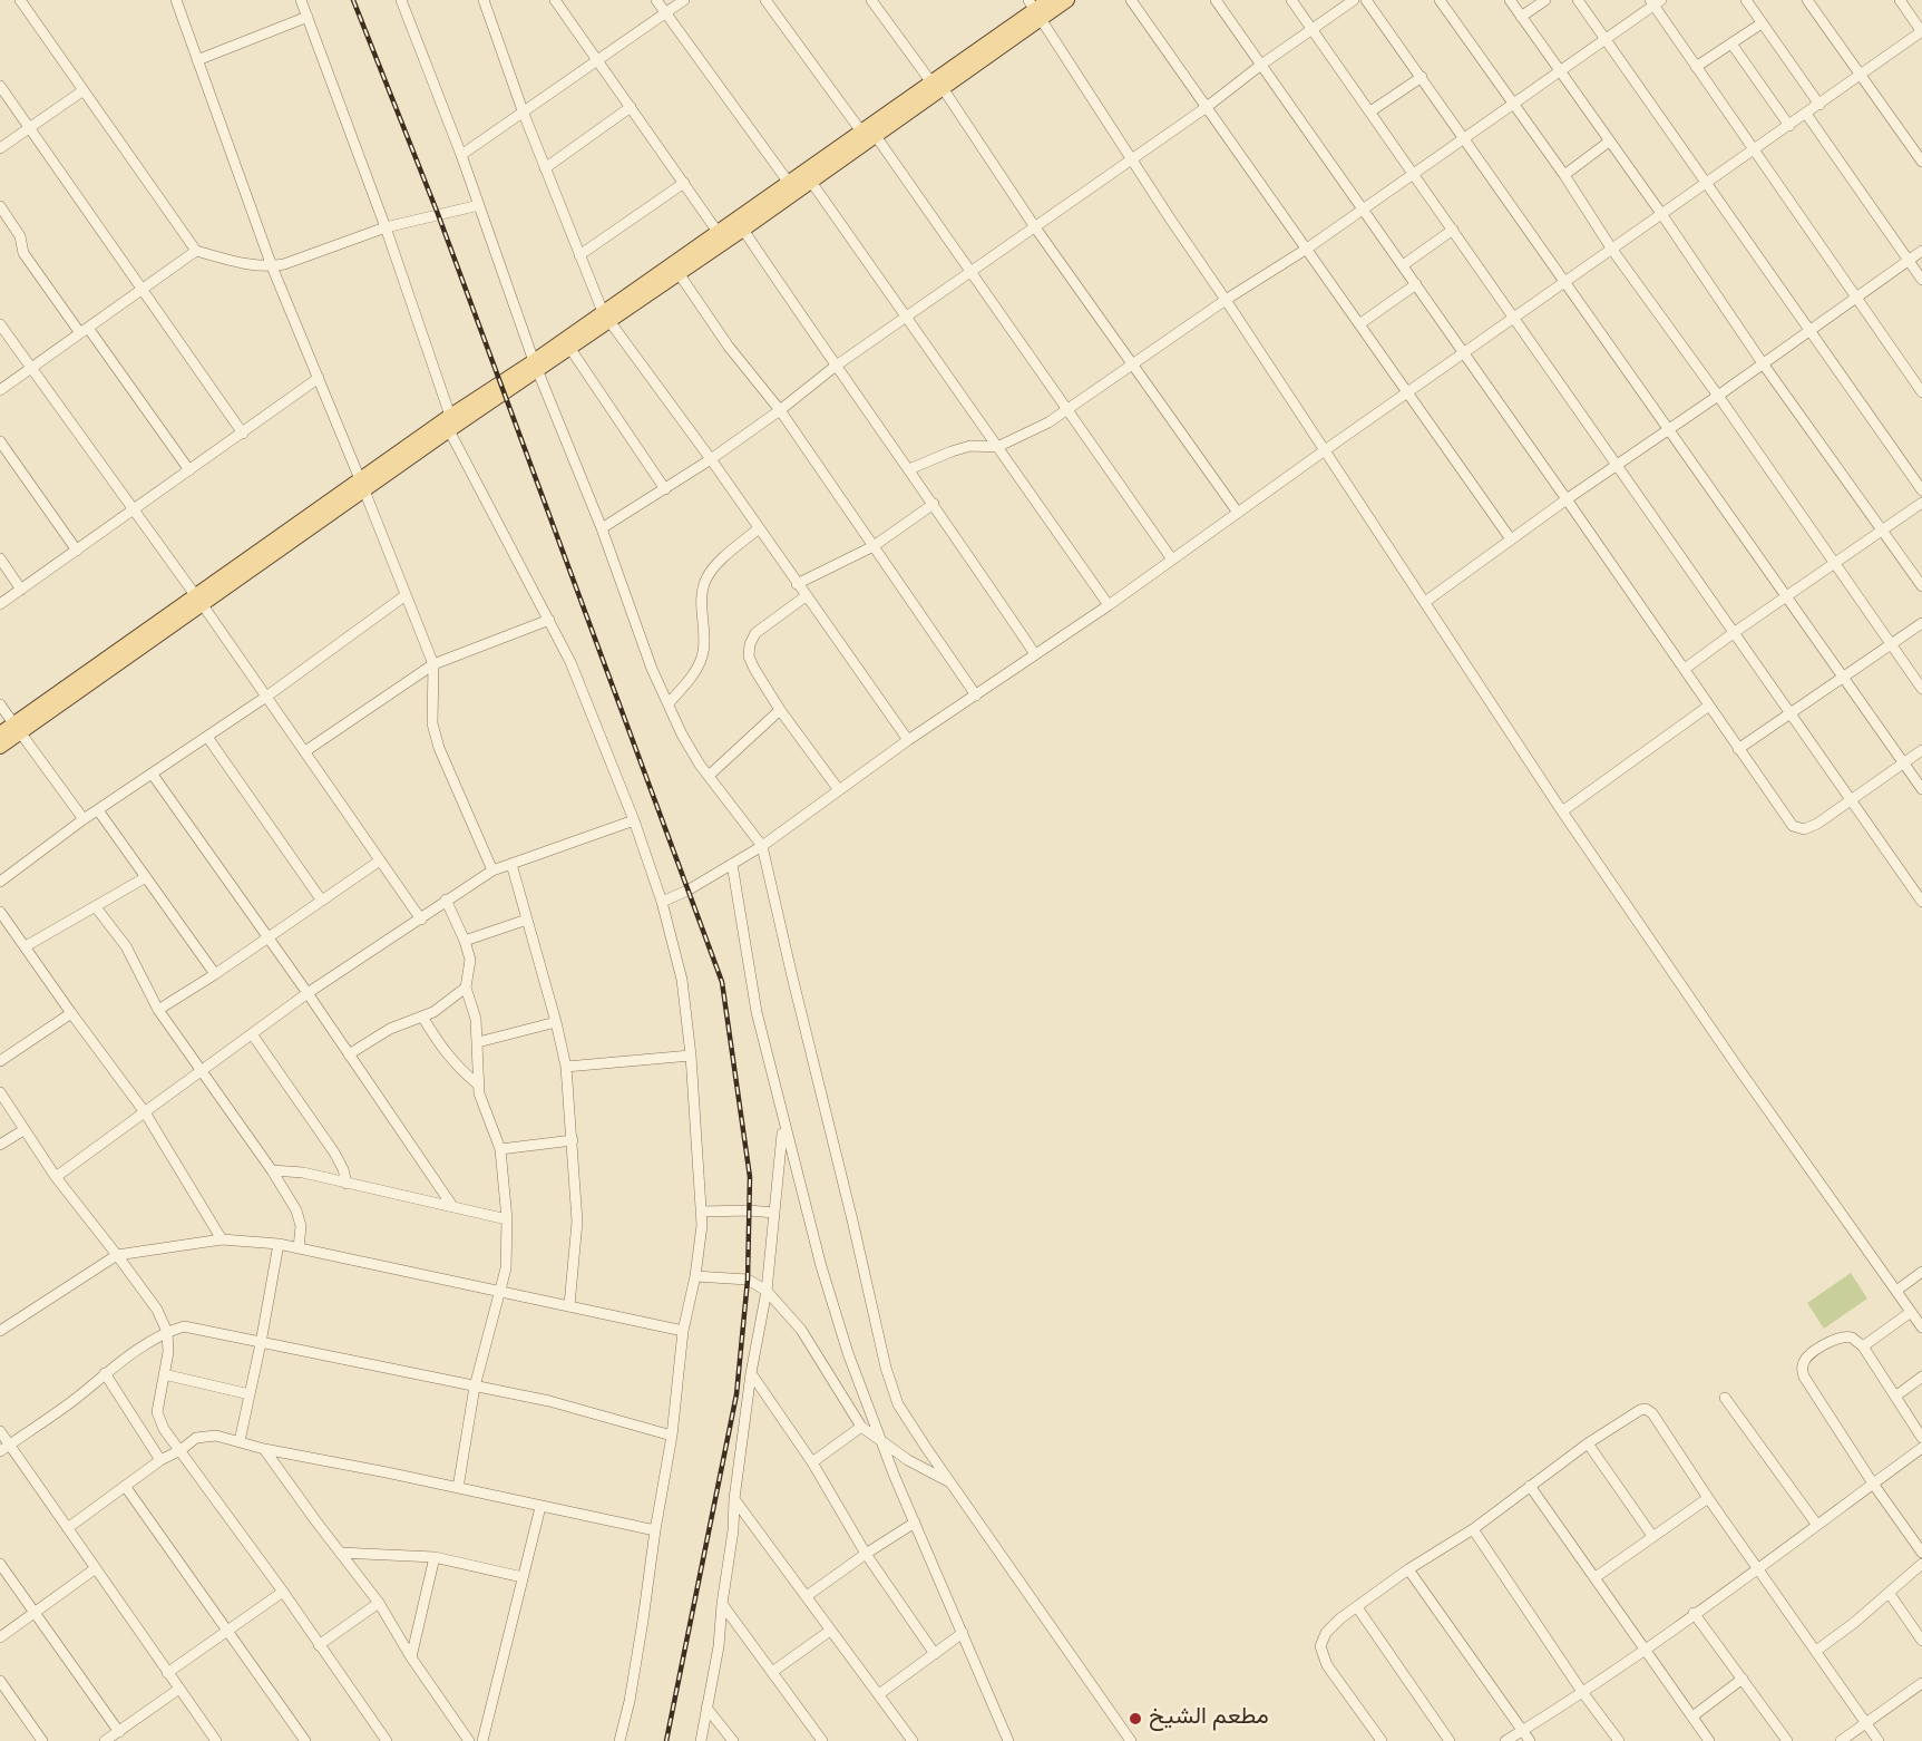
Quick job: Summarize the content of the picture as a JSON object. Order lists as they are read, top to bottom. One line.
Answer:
{"places":["مطعم الشيخ"]}
